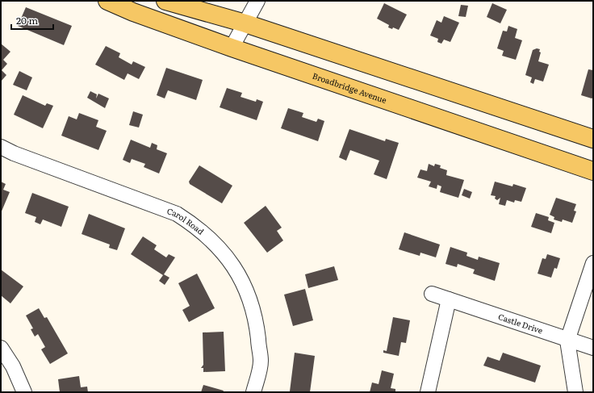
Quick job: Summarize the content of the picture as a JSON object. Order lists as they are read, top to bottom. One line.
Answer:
{"streets":{"main road":["Broadbridge Avenue"],"street":["Carol Road","Castle Drive"]},"scale_bar":"20 m"}
